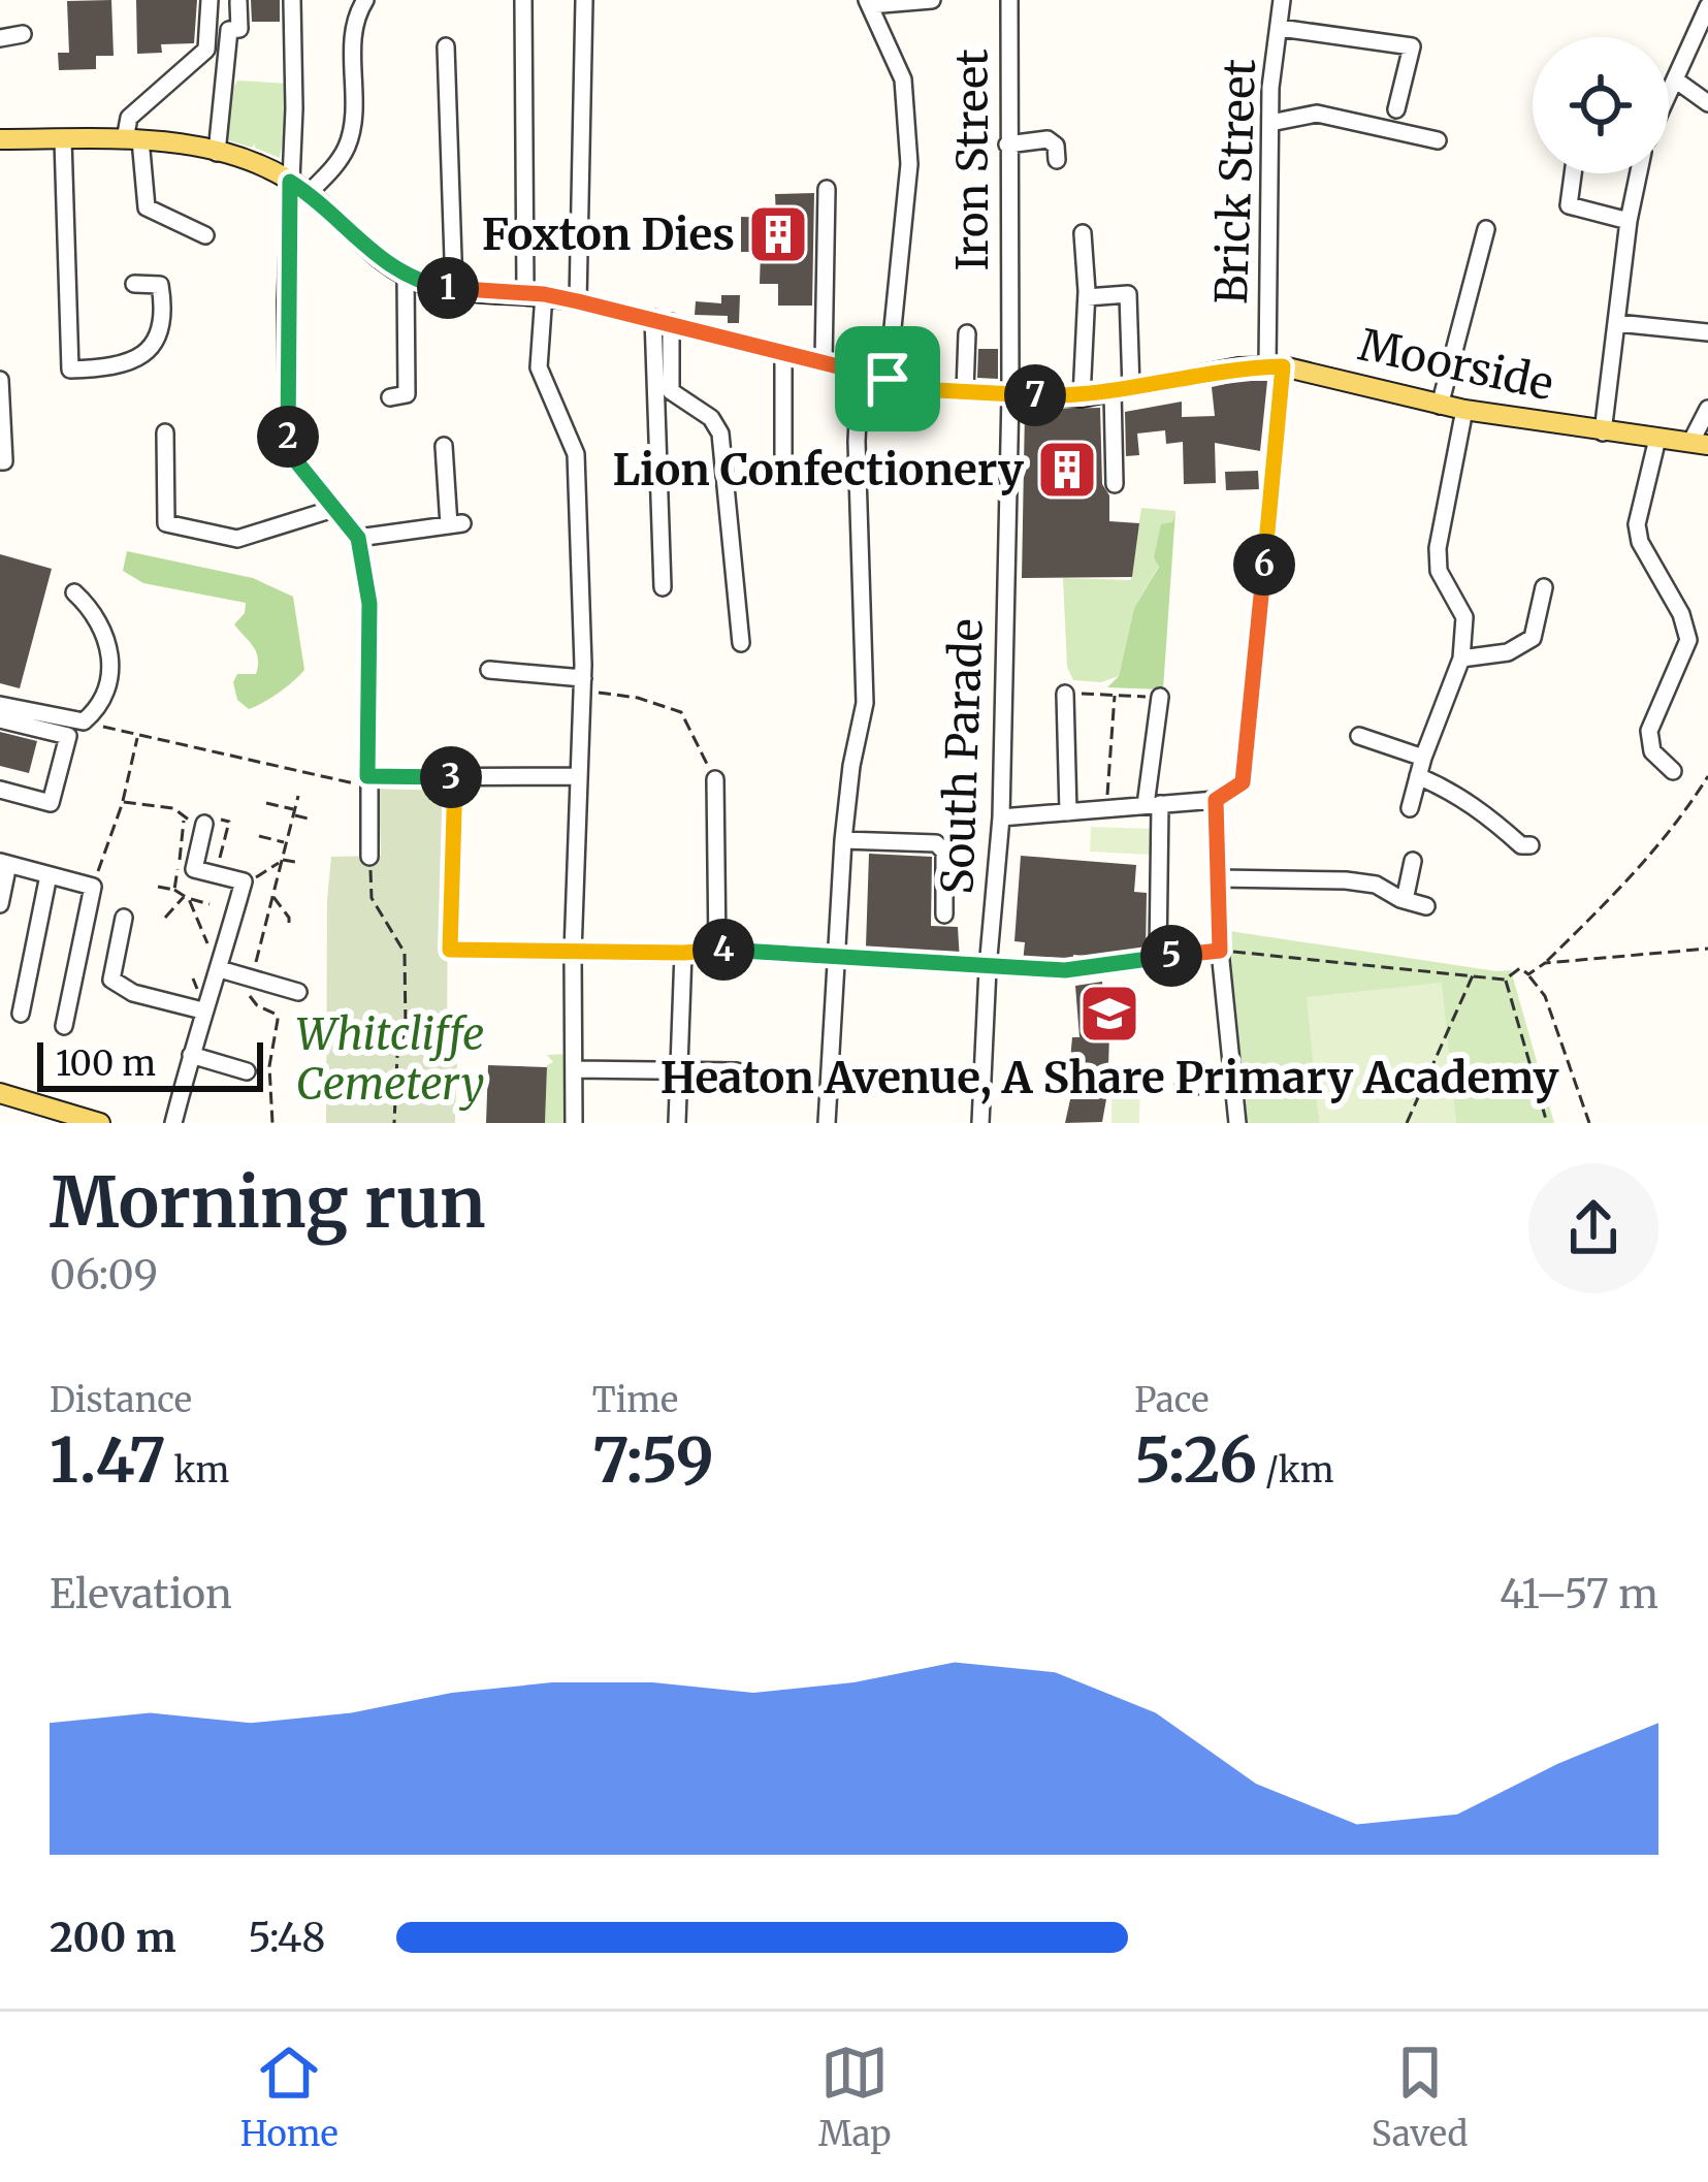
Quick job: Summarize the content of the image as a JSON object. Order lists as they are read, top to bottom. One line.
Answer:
{"streets":{"main road":["Moorside"],"street":["Iron Street","Brick Street","South Parade"]},"crossings":[["Iron Street","Moorside"],["Iron Street","South Parade"],["Brick Street","Moorside"],["Moorside","South Parade"]],"parks":["Whitcliffe Cemetery"],"places":{"building":["Foxton Dies","Lion Confectionery"],"school or university":["Heaton Avenue, A Share Primary Academy"]},"scale_bar":"100 m","page":{"pins":["1","7","2","6","3","4","5"],"scale":"100 m","heading":["Morning run","06:09"],"stats":[["Distance","1.47 km"],["Time","7:59"],["Pace","5:26 /km"]],"chart":["Elevation","41–57 m"],"list":[{"name":"200 m","note":"5:48"}],"tabs":["Home","Map","Saved"]}}
